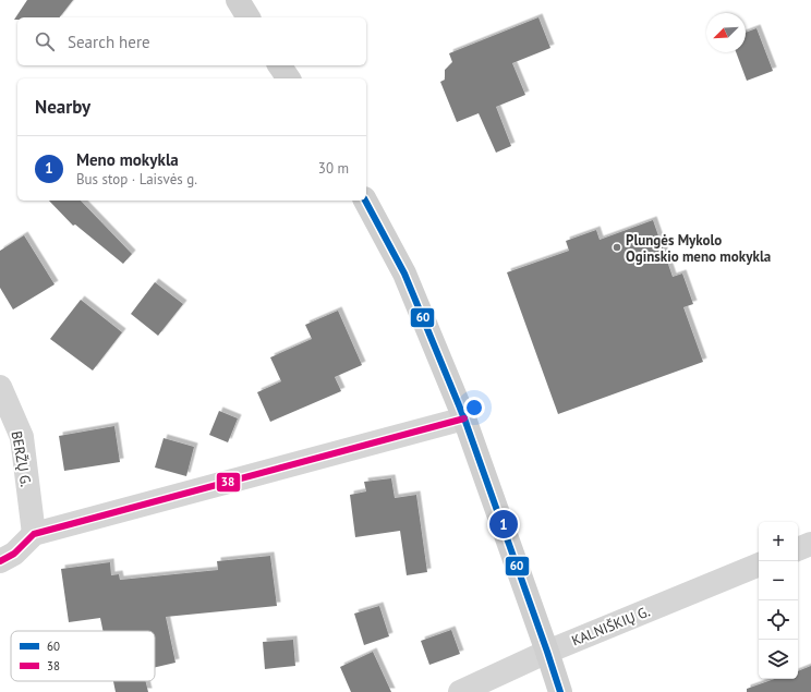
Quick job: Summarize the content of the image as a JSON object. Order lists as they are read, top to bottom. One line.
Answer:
{"streets":{"street":["BERŽŲ G.","KALNIŠKIŲ G."]},"places":["Plungės Mykolo Oginskio meno mokykla"],"lines":["transit line 60","transit line 38"],"legend":["60","38"],"north":"bottom left","page":{"search":"Search here","heading":"Nearby","list":[{"mark":"1","name":"Meno mokykla","note":"Bus stop · Laisvės g.","value":"30 m"}],"pins":"1","map_buttons":["+","−"]}}
